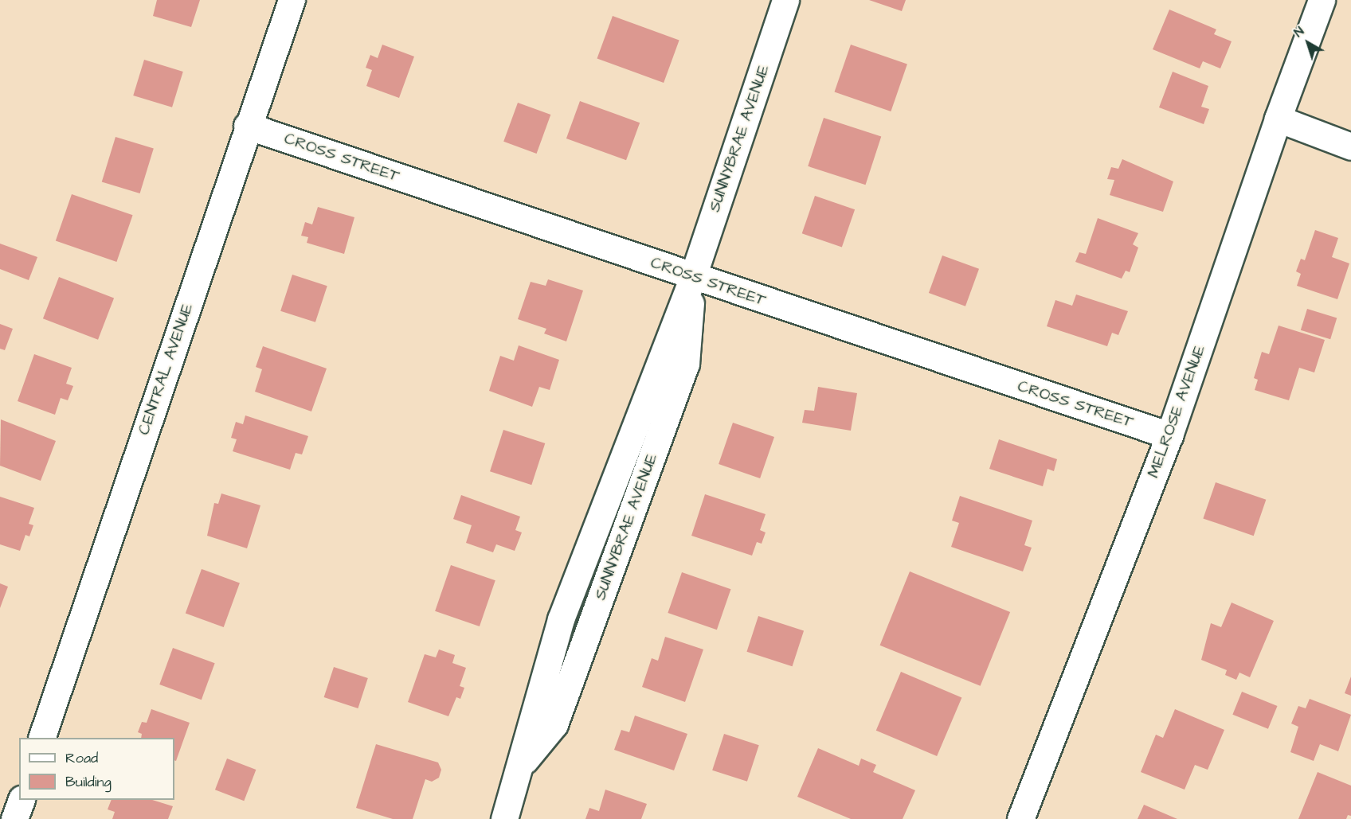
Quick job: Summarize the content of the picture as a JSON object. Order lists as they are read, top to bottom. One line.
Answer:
{"streets":{"street":["SUNNYBRAE AVENUE","CROSS STREET","CENTRAL AVENUE","MELROSE AVENUE"]},"crossings":[["SUNNYBRAE AVENUE","CROSS STREET"],["CROSS STREET","CENTRAL AVENUE"],["CROSS STREET","MELROSE AVENUE"]],"legend":["Road","Building"],"north":"top left"}
